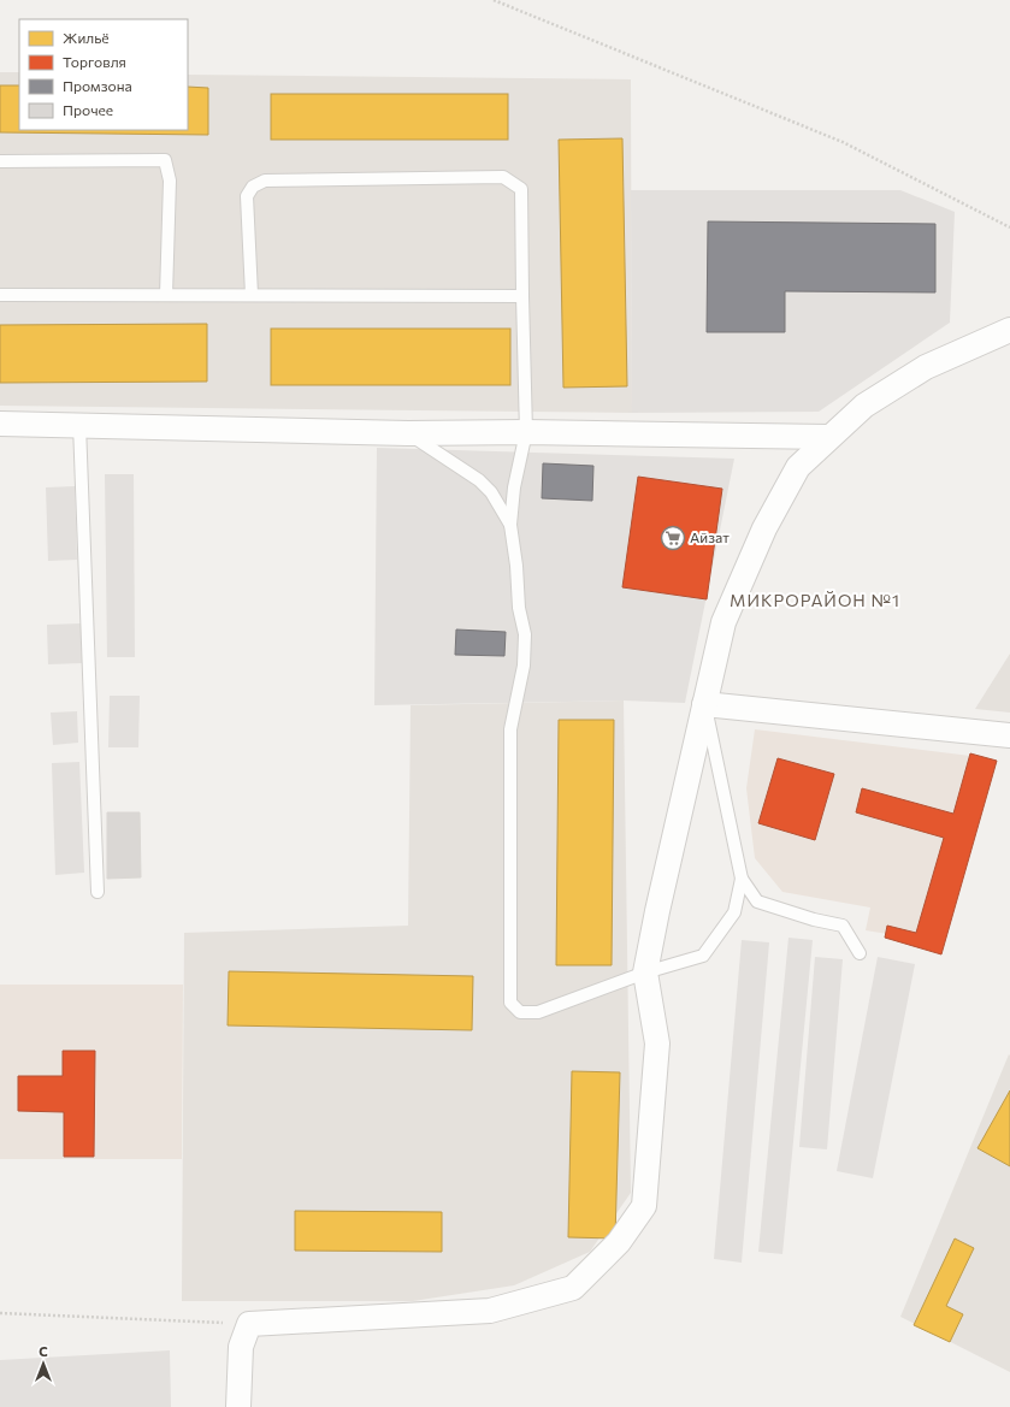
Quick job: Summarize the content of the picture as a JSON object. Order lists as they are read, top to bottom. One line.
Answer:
{"districts":["МИКРОРАЙОН №1"],"places":{"supermarket":["Айзат"]},"legend":["Жильё","Торговля","Промзона","Прочее"],"north":"top"}
